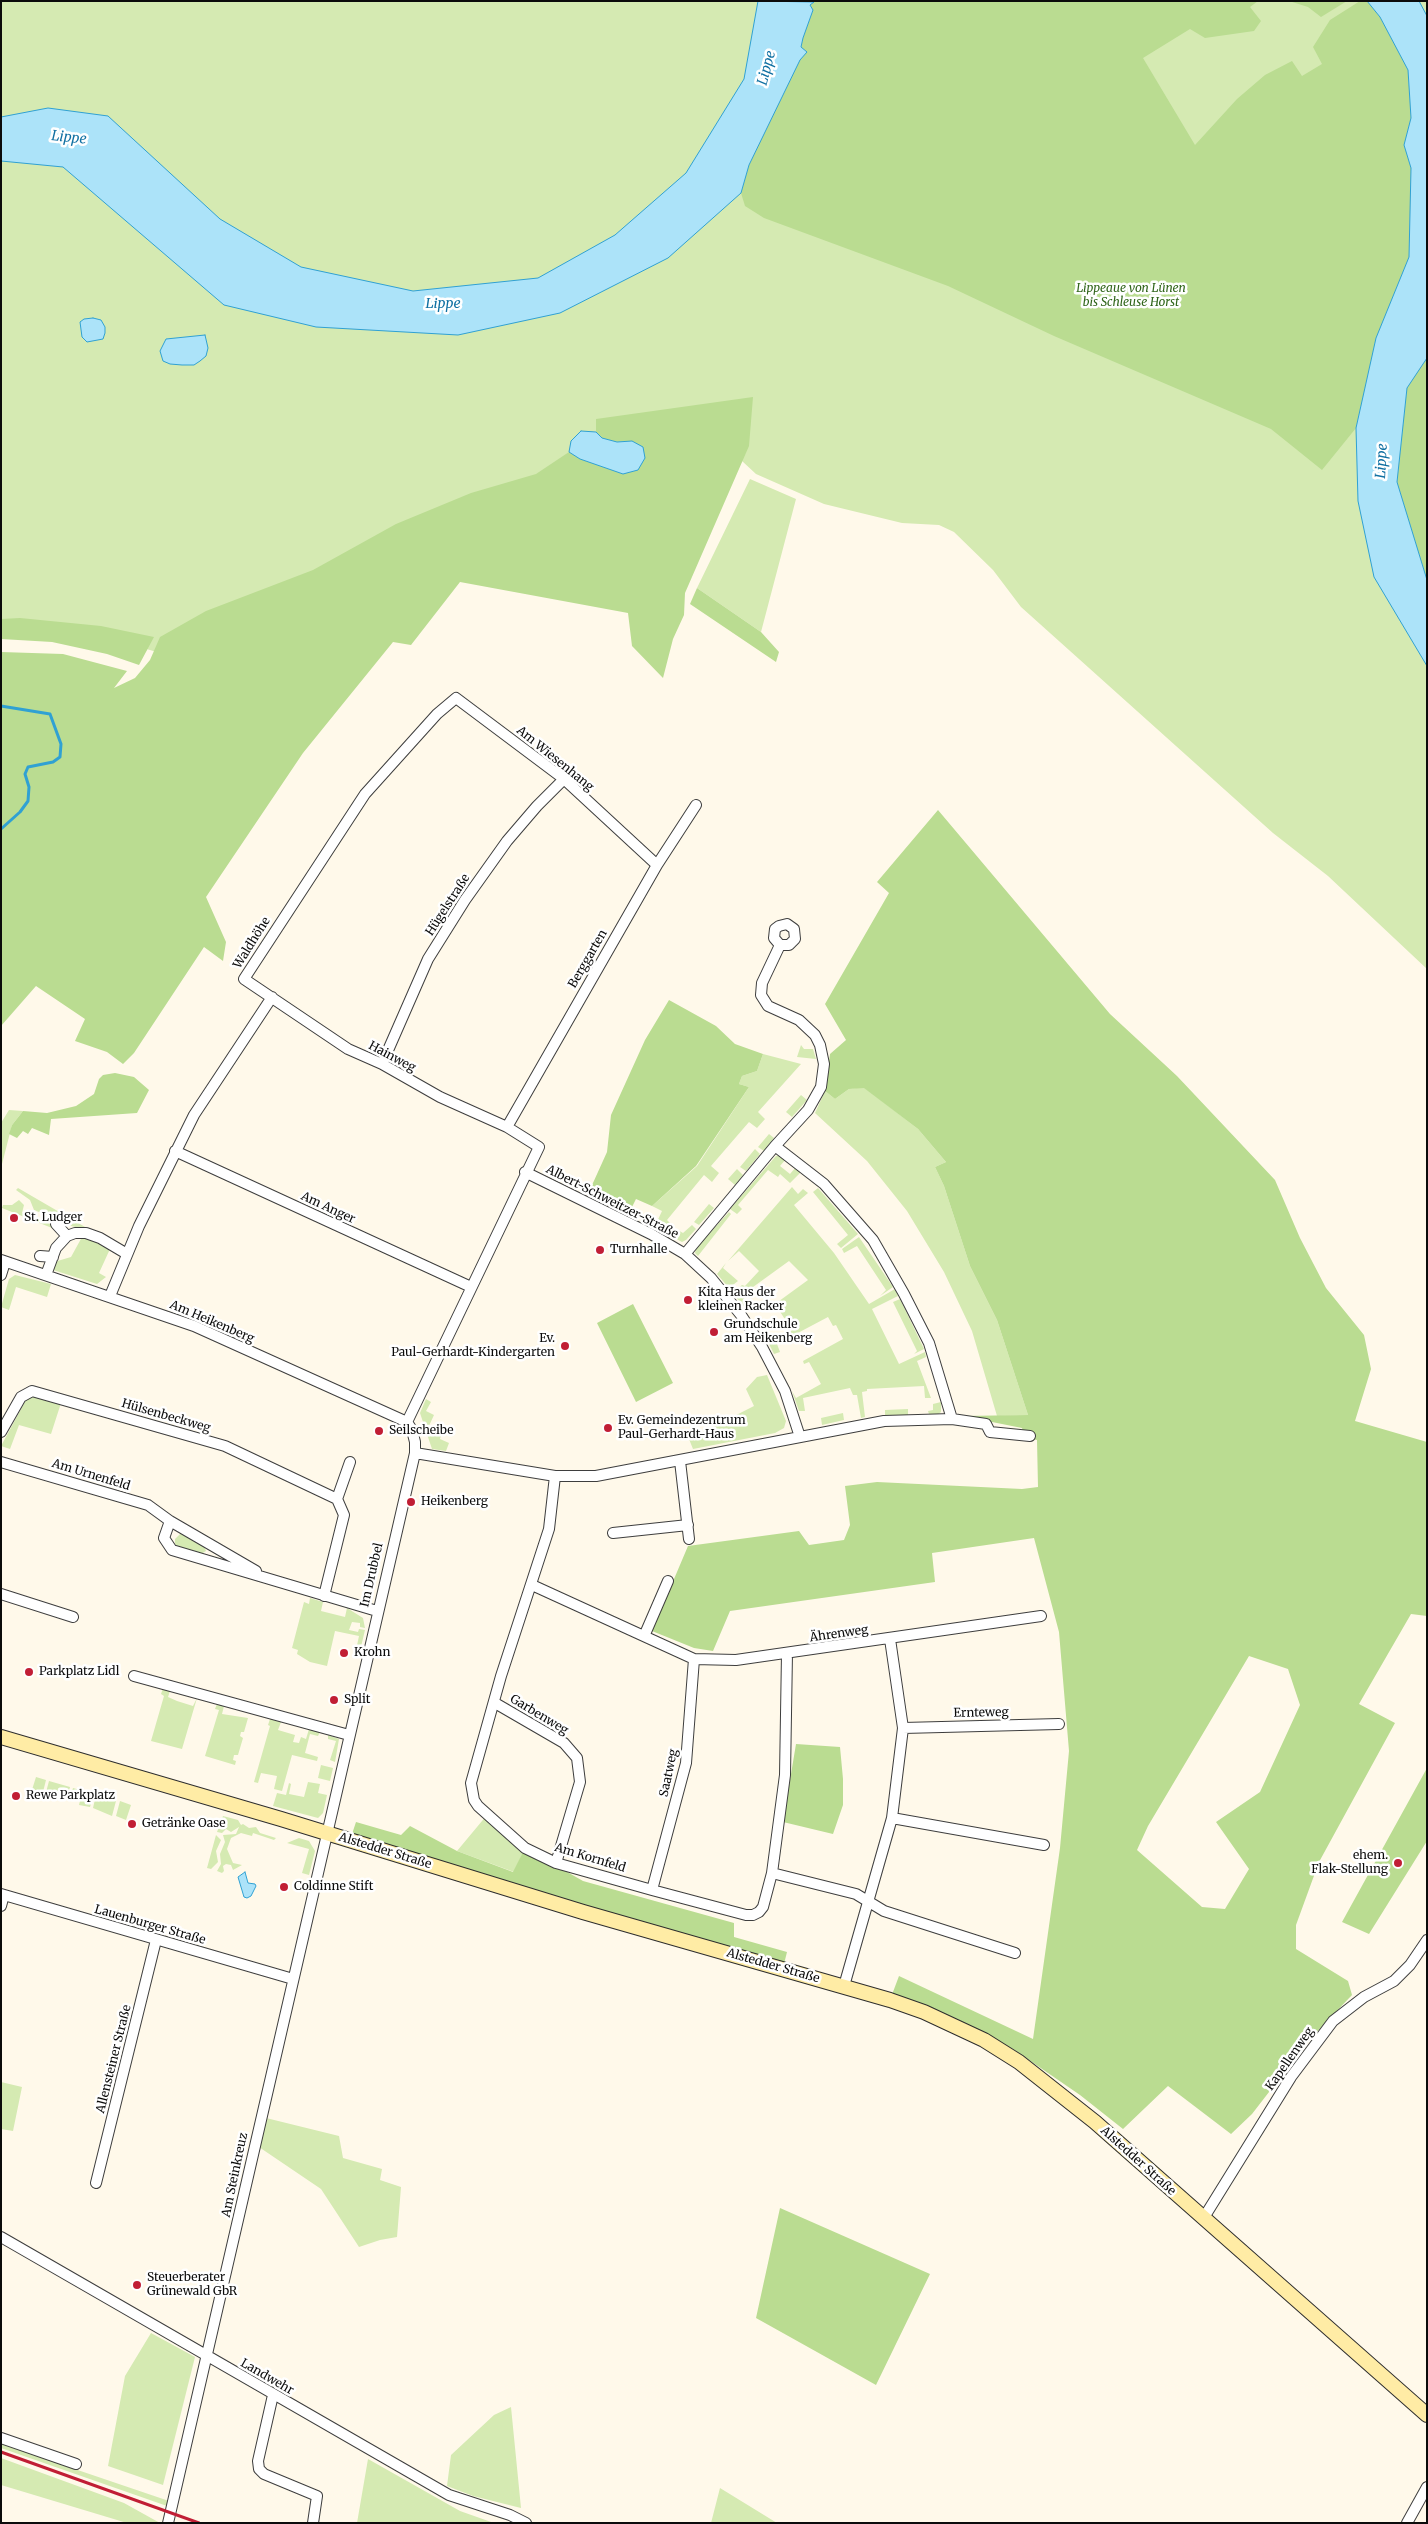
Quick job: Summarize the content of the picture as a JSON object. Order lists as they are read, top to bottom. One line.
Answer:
{"streets":{"street":["Am Wiesenhang","Hügelstraße","Waldhöhe","Berggarten","Hainweg","Albert-Schweitzer-Straße","Am Anger","Am Heikenberg","Hülsenbeckweg","Am Urnenfeld","Im Drubbel","Ährenweg","Ernteweg","Garbenweg","Saatweg","Alstedder Straße","Am Kornfeld","Lauenburger Straße","Allensteiner Straße","Kapellenweg","Am Steinkreuz","Landwehr"]},"crossings":[["Am Wiesenhang","Hügelstraße"],["Am Wiesenhang","Waldhöhe"],["Am Wiesenhang","Berggarten"],["Hügelstraße","Hainweg"],["Waldhöhe","Hainweg"],["Berggarten","Hainweg"],["Berggarten","Albert-Schweitzer-Straße"],["Hainweg","Albert-Schweitzer-Straße"],["Am Heikenberg","Im Drubbel"],["Am Urnenfeld","Im Drubbel"],["Im Drubbel","Alstedder Straße"],["Im Drubbel","Am Steinkreuz"],["Ährenweg","Saatweg"],["Ährenweg","Am Kornfeld"],["Garbenweg","Am Kornfeld"],["Saatweg","Am Kornfeld"],["Alstedder Straße","Kapellenweg"],["Alstedder Straße","Am Steinkreuz"],["Lauenburger Straße","Allensteiner Straße"],["Lauenburger Straße","Am Steinkreuz"],["Am Steinkreuz","Landwehr"]],"water":["Lippe"],"parks":["Lippeaue von Lünen bis Schleuse Horst"],"places":["St. Ludger","Turnhalle","Kita Haus der kleinen Racker","Grundschule am Heikenberg","Ev. Paul-Gerhardt-Kindergarten","Ev. Gemeindezentrum Paul-Gerhardt-Haus","Seilscheibe","Heikenberg","Krohn","Parkplatz Lidl","Split","Rewe Parkplatz","Getränke Oase","ehem. Flak-Stellung","Coldinne Stift","Steuerberater Grünewald GbR"]}
